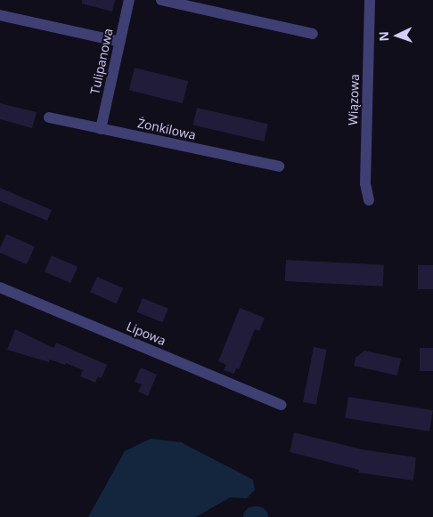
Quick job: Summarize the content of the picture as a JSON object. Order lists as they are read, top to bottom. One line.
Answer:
{"streets":{"street":["Tulipanowa","Wiązowa","Żonkilowa","Lipowa"]},"crossings":[["Tulipanowa","Żonkilowa"]],"north":"left"}
